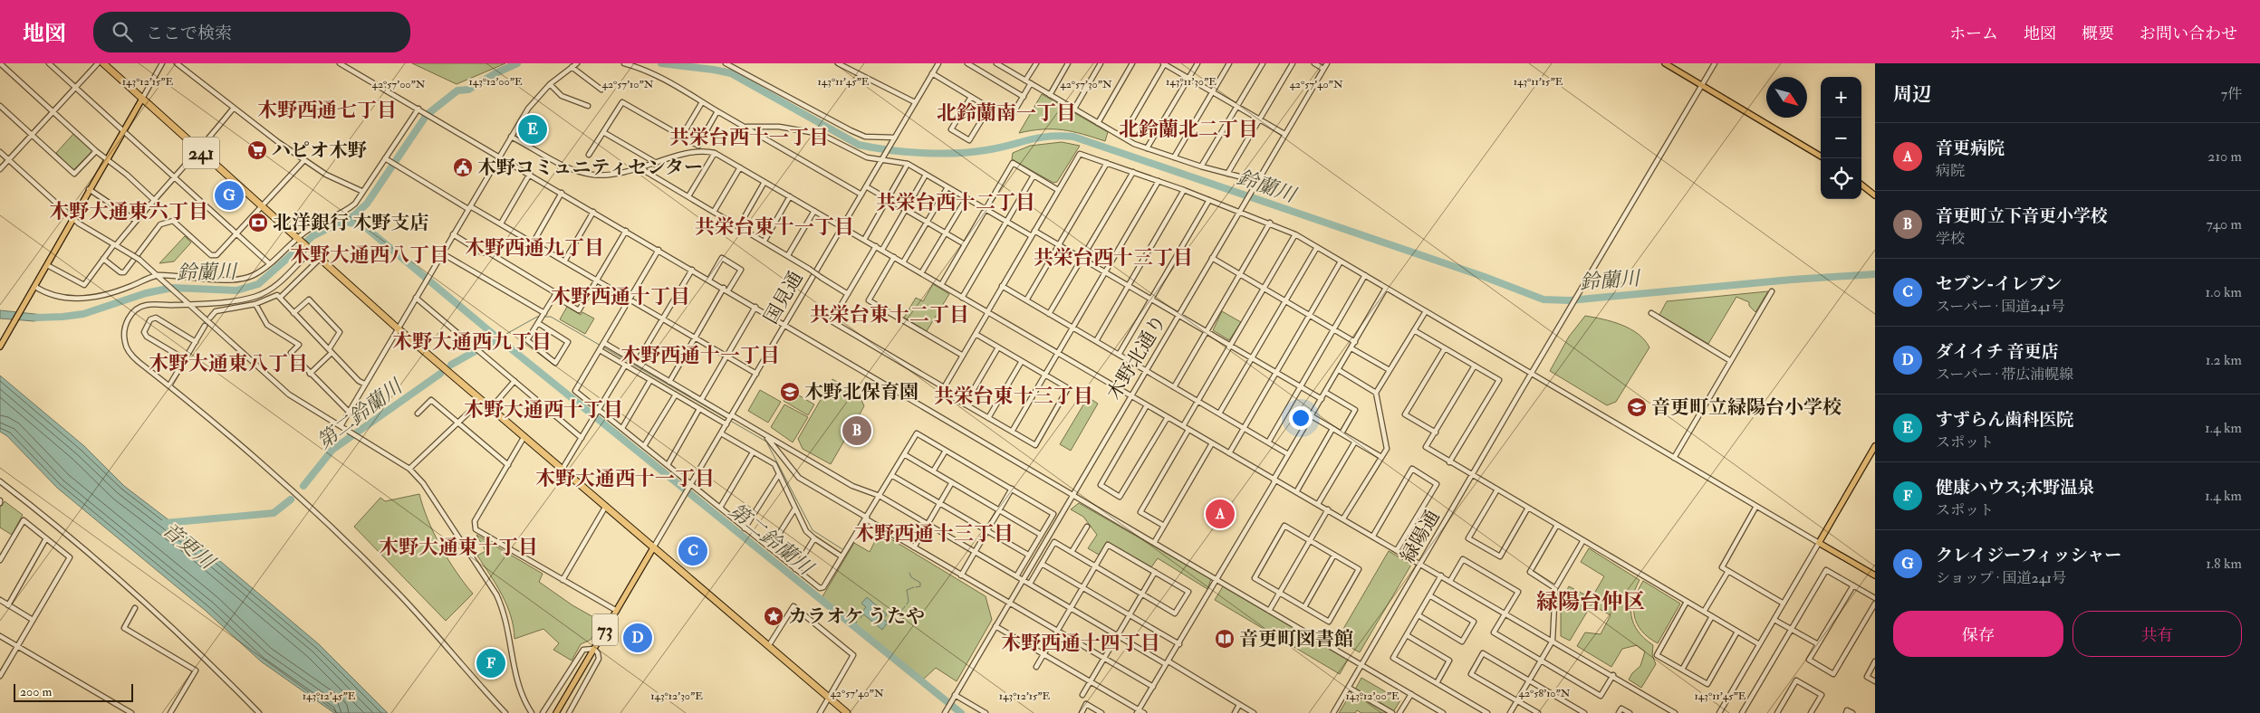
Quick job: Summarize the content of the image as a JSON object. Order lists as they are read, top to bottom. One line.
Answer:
{"streets":{"highway":["241"],"main road":["73"],"street":["国見通","木野北通り","緑陽通"]},"crossings":[["241","国見通"],["241","73"],["国見通","73"]],"districts":["木野西通七丁目","北鈴蘭南一丁目","北鈴蘭北二丁目","共栄台西十一丁目","共栄台西十二丁目","木野大通東六丁目","共栄台東十一丁目","木野西通九丁目","木野大通西八丁目","共栄台西十三丁目","木野西通十丁目","共栄台東十二丁目","木野大通西九丁目","木野西通十一丁目","木野大通東八丁目","共栄台東十三丁目","木野大通西十丁目","木野大通西十一丁目","木野西通十三丁目","木野大通東十丁目","緑陽台仲区","木野西通十四丁目"],"water":["鈴蘭川","第二鈴蘭川","音更川"],"places":{"supermarket":["ハピオ木野"],"public building":["木野コミュニティセンター"],"bank":["北洋銀行 木野支店"],"school or university":["木野北保育園","音更町立緑陽台小学校"],"place":["カラオケ うたや"],"library":["音更町図書館"]},"scale_bar":"200 m","north":"bottom right","page":{"header":"地図","search":"ここで検索","nav":["ホーム","地図","概要","お問い合わせ"],"heading":["周辺","7件"],"map_buttons":["+","−"],"pins":["E","G","B","A","C","D","F"],"list":[{"mark":"A","name":"音更病院","note":"病院","value":"210 m"},{"mark":"B","name":"音更町立下音更小学校","note":"学校","value":"740 m"},{"mark":"C","name":"セブン-イレブン","note":"スーパー · 国道241号","value":"1.0 km"},{"mark":"D","name":"ダイイチ 音更店","note":"スーパー · 帯広浦幌線","value":"1.2 km"},{"mark":"E","name":"すずらん歯科医院","note":"スポット","value":"1.4 km"},{"mark":"F","name":"健康ハウス;木野温泉","note":"スポット","value":"1.4 km"},{"mark":"G","name":"クレイジーフィッシャー","note":"ショップ · 国道241号","value":"1.8 km"}],"buttons":["保存","共有"],"scale":"200 m"},"coordinates":["143°12'15\"E","143°12'00\"E","143°11'45\"E","143°11'30\"E","143°11'15\"E","42°57'10\"N","42°57'30\"N","42°57'40\"N","42°57'00\"N","42°58'10\"N","143°12'45\"E","143°12'30\"E"]}
